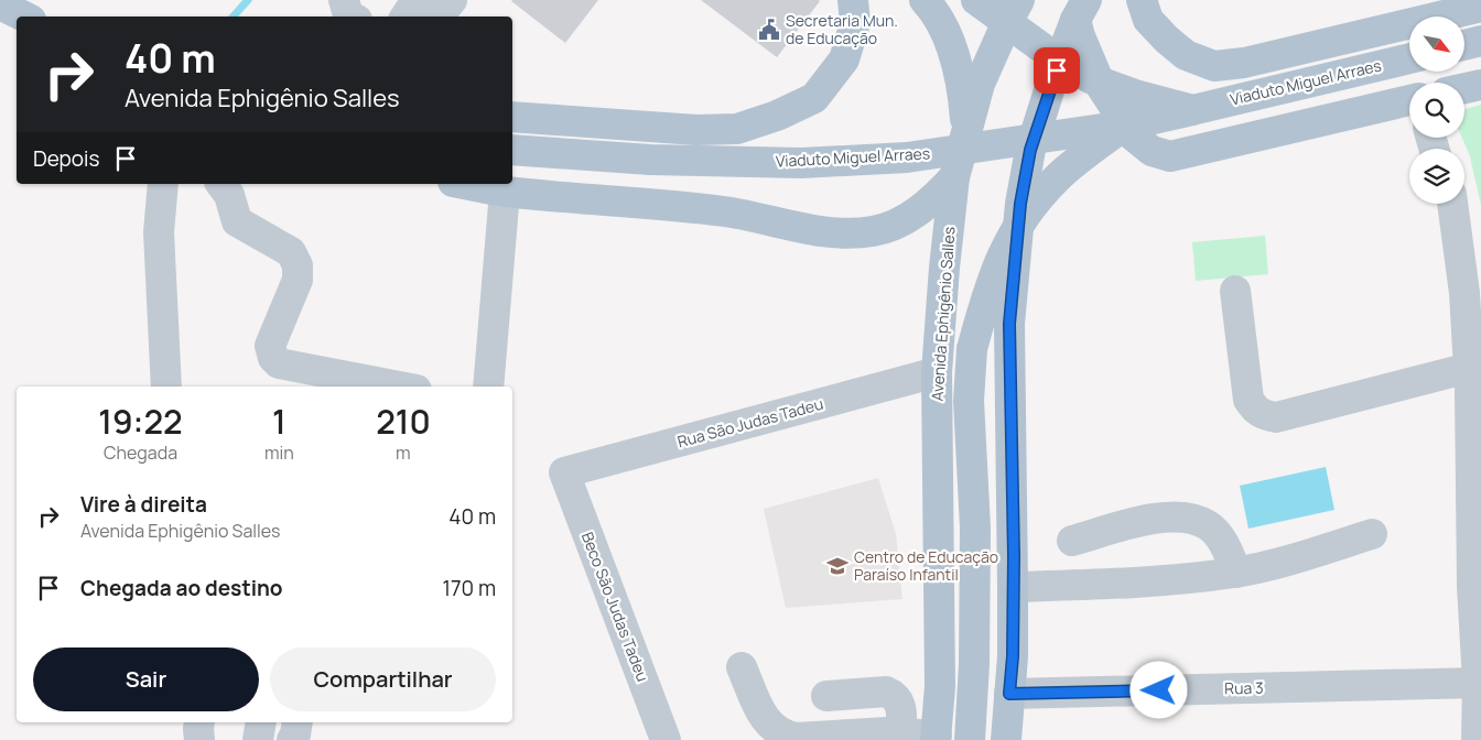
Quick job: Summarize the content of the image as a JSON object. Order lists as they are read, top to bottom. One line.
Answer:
{"streets":{"main road":["Viaduto Miguel Arraes","Avenida Ephigênio Salles"],"street":["Rua São Judas Tadeu","Beco São Judas Tadeu","Rua 3"]},"crossings":[["Avenida Ephigênio Salles","Rua São Judas Tadeu"],["Rua São Judas Tadeu","Beco São Judas Tadeu"]],"places":{"public building":["Secretaria Mun. de Educação"],"school or university":["Centro de Educação Paraíso Infantil"]},"north":"bottom right","page":{"turn":["40 m","Avenida Ephigênio Salles"],"then":"Depois","eta":["19:22","Chegada","1","min","210","m"],"list":[{"name":"Vire à direita","note":"Avenida Ephigênio Salles","value":"40 m"},{"name":"Chegada ao destino","value":"170 m"}],"buttons":["Sair","Compartilhar"]}}
